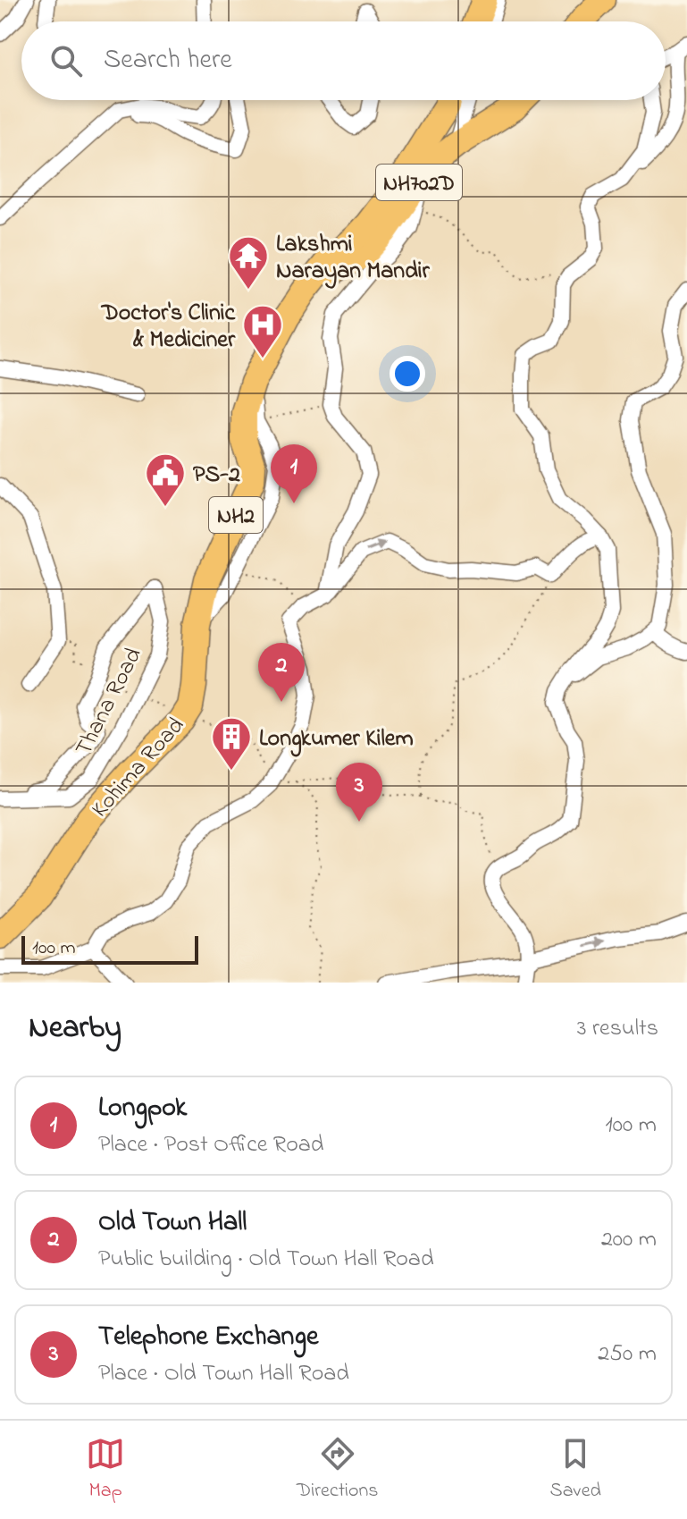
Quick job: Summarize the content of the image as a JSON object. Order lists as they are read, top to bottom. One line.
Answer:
{"streets":{"highway":["NH702D","NH2","Kohima Road"],"street":["Thana Road"]},"crossings":[["NH702D","Kohima Road"]],"places":{"temple":["Lakshmi Narayan Mandir"],"hospital":["Doctor's Clinic & Mediciner"],"public building":["PS-2"],"building":["Longkumer Kilem"]},"scale_bar":"100 m","page":{"search":"Search here","pins":["1","2","3"],"scale":"100 m","heading":["Nearby","3 results"],"list":[{"mark":"1","name":"Longpok","note":"Place · Post Office Road","value":"100 m"},{"mark":"2","name":"Old Town Hall","note":"Public building · Old Town Hall Road","value":"200 m"},{"mark":"3","name":"Telephone Exchange","note":"Place · Old Town Hall Road","value":"250 m"}],"nav":["Map","Directions","Saved"]}}
